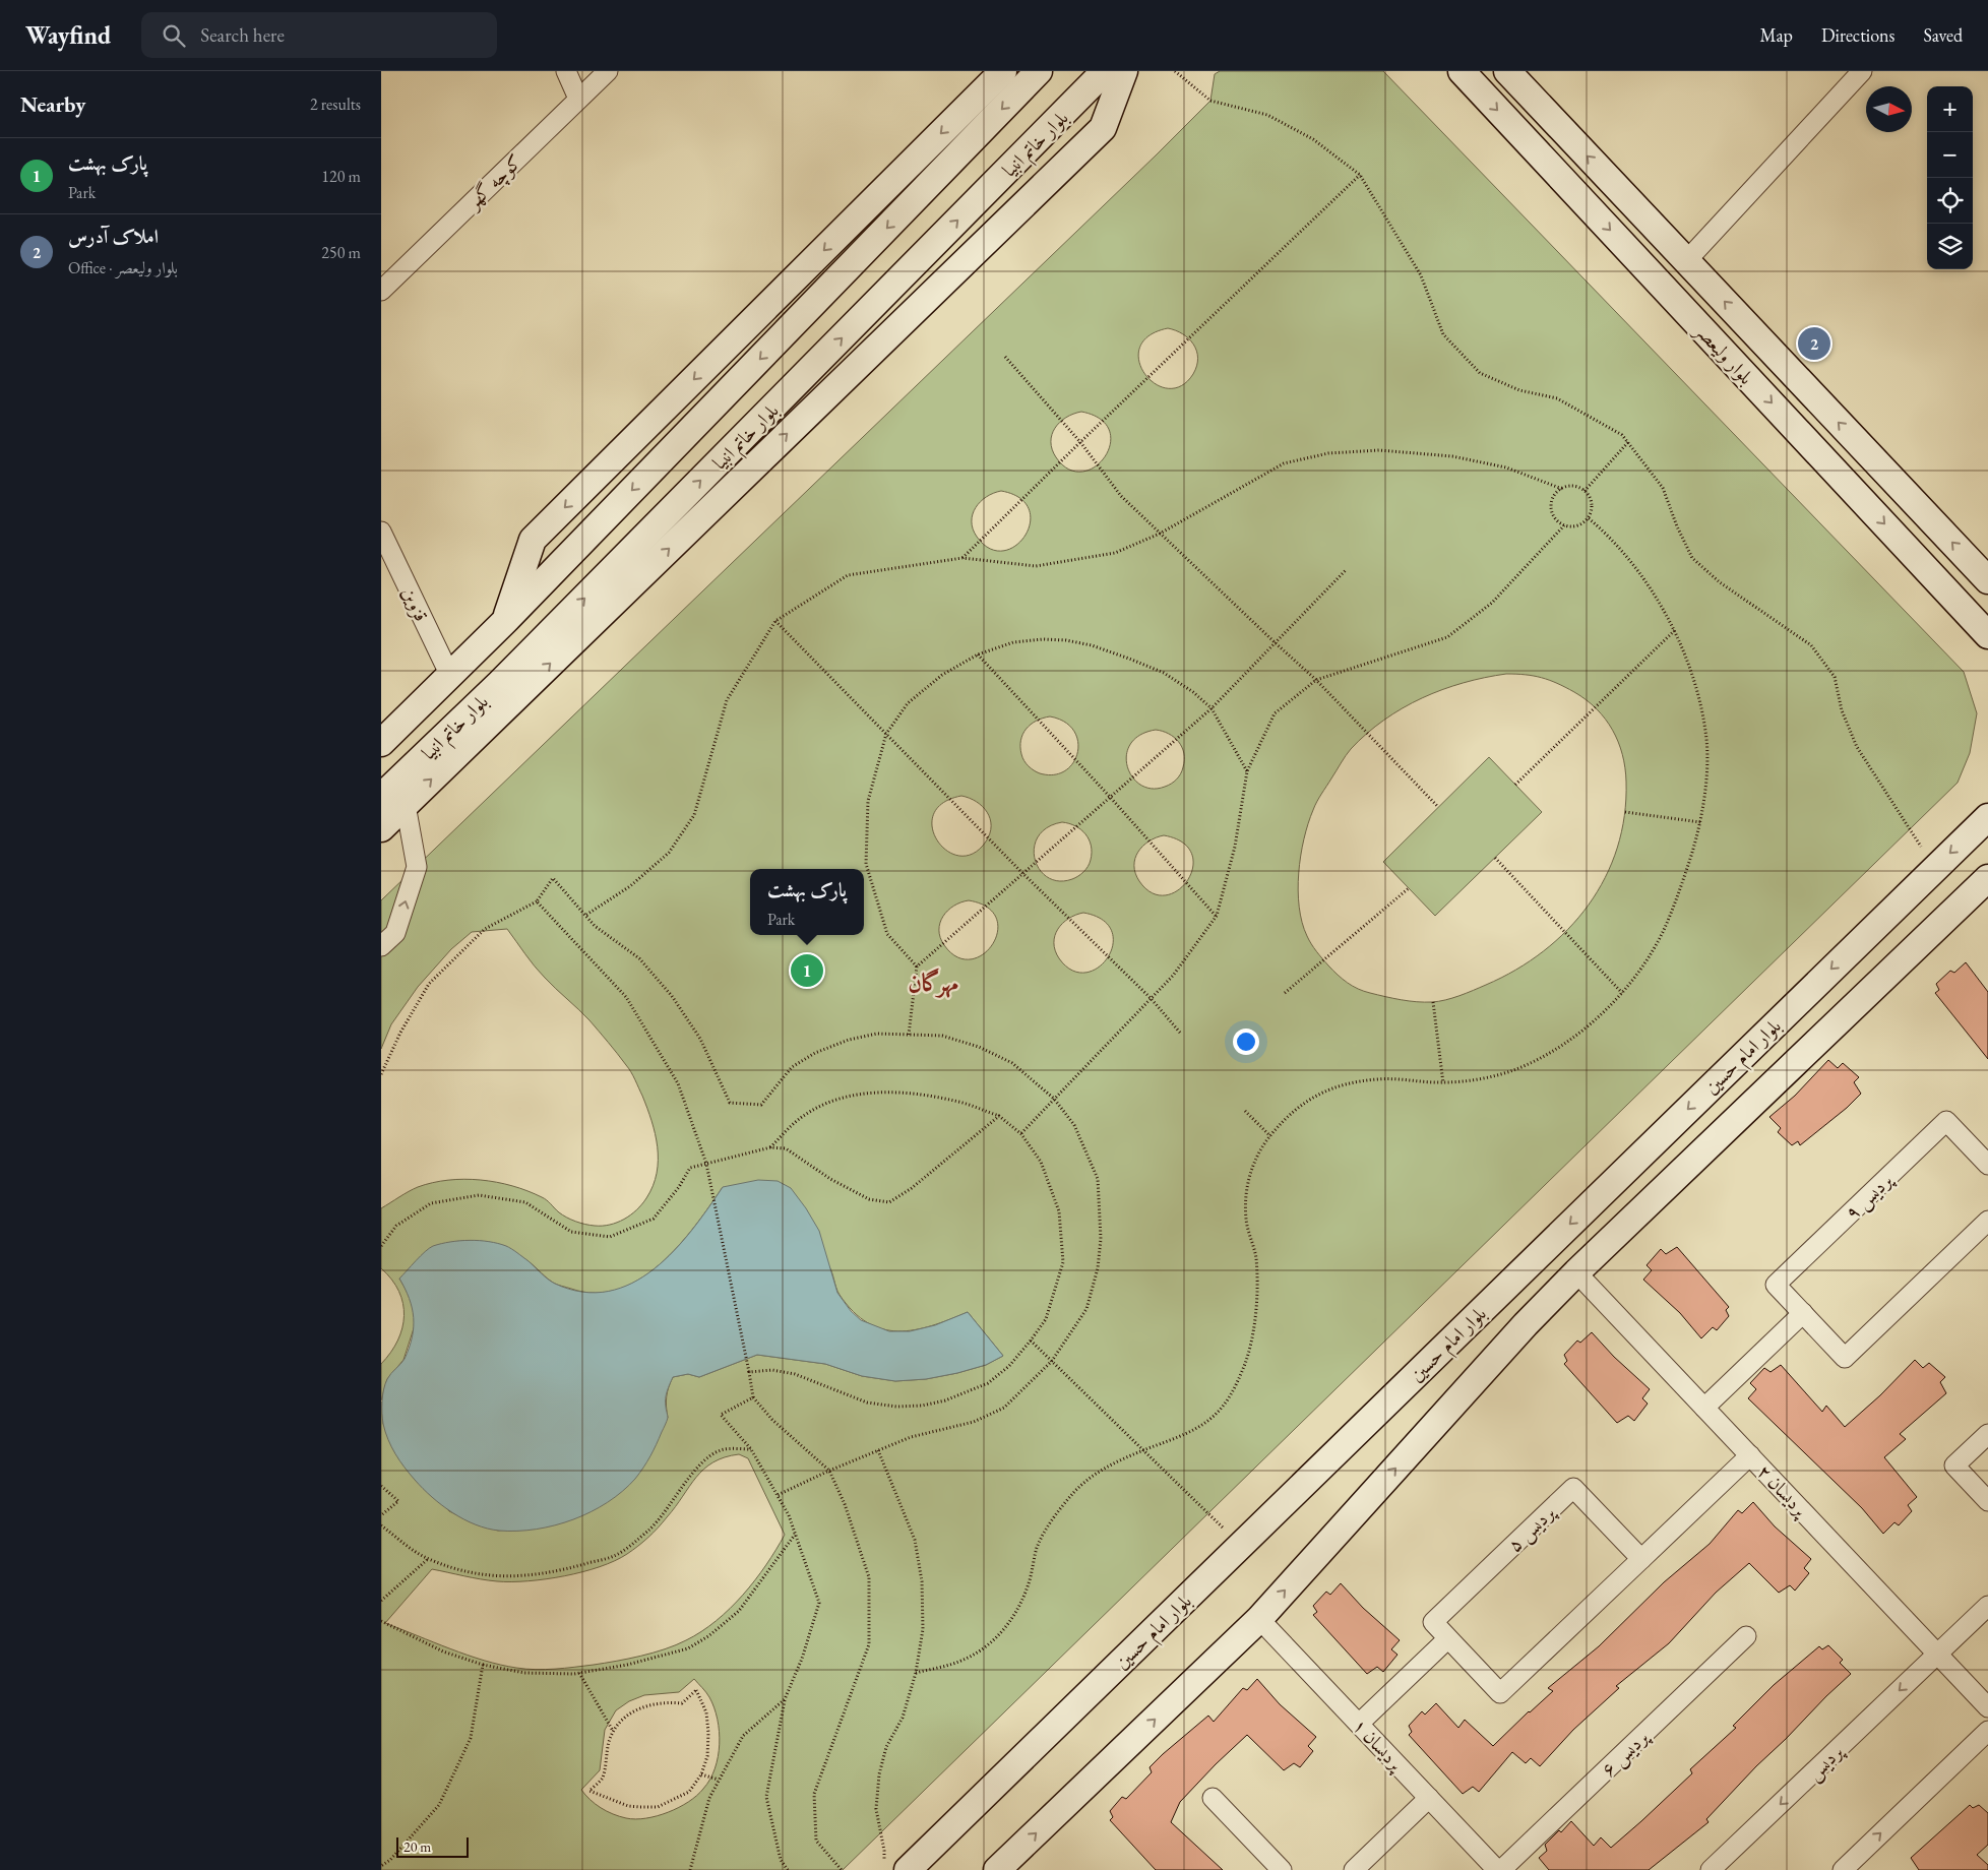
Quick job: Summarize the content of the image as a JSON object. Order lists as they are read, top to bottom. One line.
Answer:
{"streets":{"main road":["بلوار خاتم انبیا","بلوار ولیعصر","بلوار امام حسین"],"street":["کوچه گهر","قزوین","پردیس ۹","پردیسان ۲","پردیس ۵","پردیسان ۱","پردیس ۶","پردیس"]},"crossings":[["بلوار خاتم انبیا","قزوین"],["پردیسان ۲","پردیس ۵"],["پردیسان ۲","پردیس"]],"districts":["مهرگان"],"scale_bar":"20 m","north":"right","page":{"header":"Wayfind","search":"Search here","nav":["Map","Directions","Saved"],"heading":["Nearby","2 results"],"map_buttons":["+","−"],"list":[{"mark":"1","name":"پارک بهشت","note":"Park","value":"120 m"},{"mark":"2","name":"املاک آدرس","note":"Office · بلوار ولیعصر","value":"250 m"}],"pins":["2","1"],"popup":["پارک بهشت","Park"],"scale":"20 m"}}
